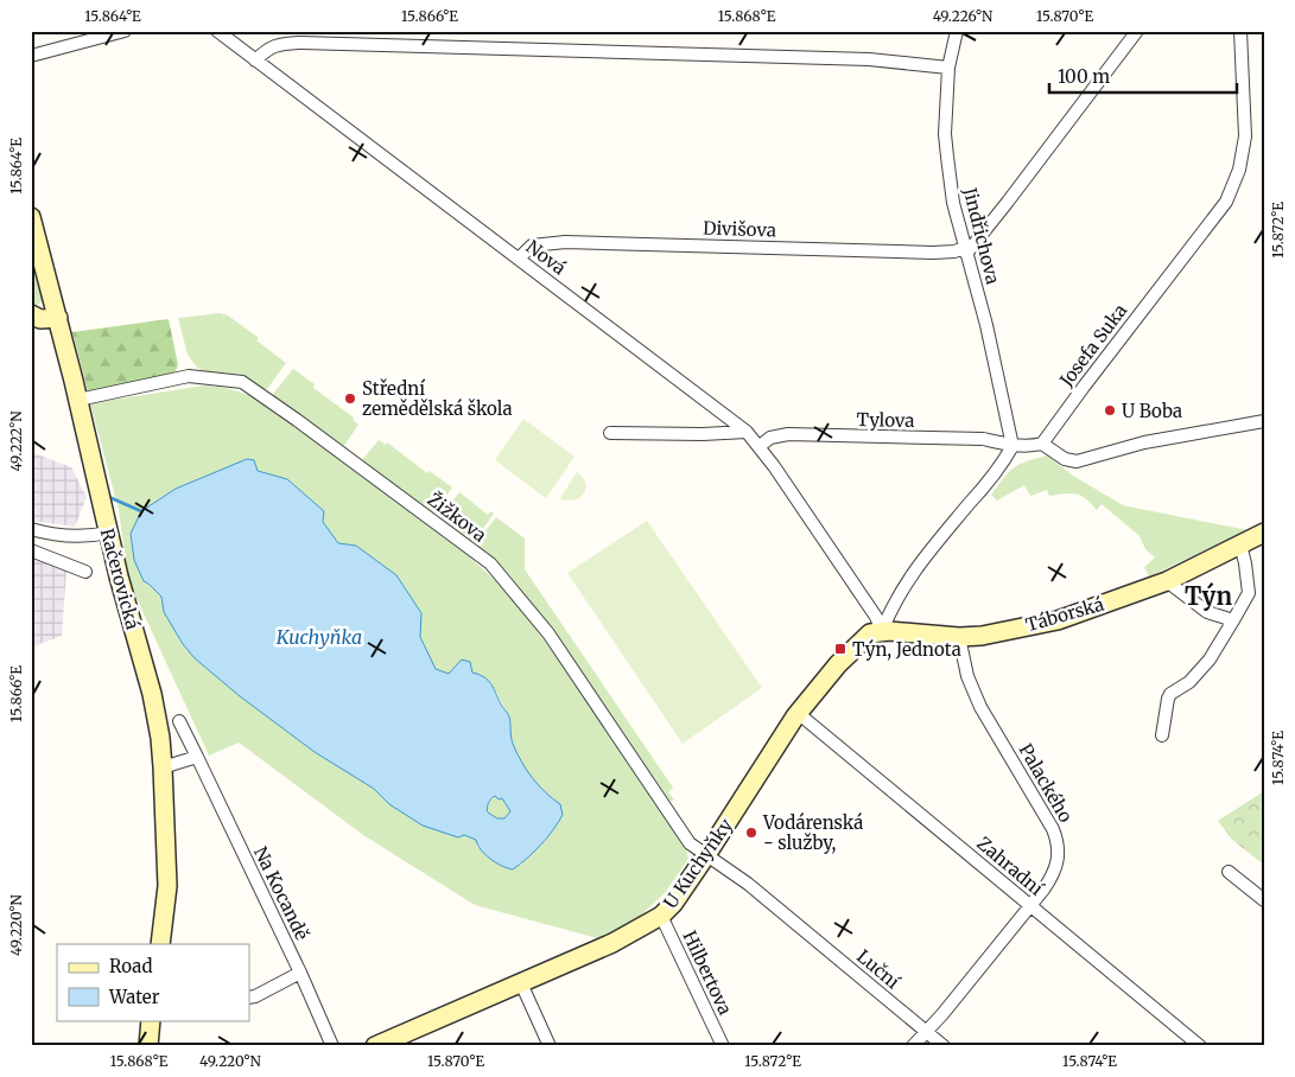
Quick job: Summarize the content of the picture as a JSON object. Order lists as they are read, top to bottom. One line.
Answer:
{"streets":{"street":["Divišova","Jindřichova","Nová","Josefa Suka","Tylova","Žižkova","Račerovická","Táborská","Palackého","U Kuchyňky","Zahradní","Na Kocandě","Luční","Hilbertova"]},"crossings":[["Divišova","Jindřichova"],["Divišova","Nová"],["Jindřichova","Tylova"],["Nová","Tylova"],["Nová","U Kuchyňky"],["Žižkova","Račerovická"],["Žižkova","U Kuchyňky"],["Žižkova","Luční"],["Táborská","Palackého"],["Palackého","Zahradní"],["Palackého","Luční"],["U Kuchyňky","Zahradní"],["U Kuchyňky","Luční"],["U Kuchyňky","Hilbertova"]],"districts":["Týn"],"water":["Kuchyňka"],"places":{"other":["Střední zemědělská škola","U Boba","Vodárenská - služby,"],"transit":["Týn, Jednota"]},"legend":["Road","Water"],"scale_bar":"100 m","coordinates":["15.864°E","15.866°E","15.868°E","49.226°N","15.870°E","15.872°E","49.222°N","15.874°E","49.220°N"]}
